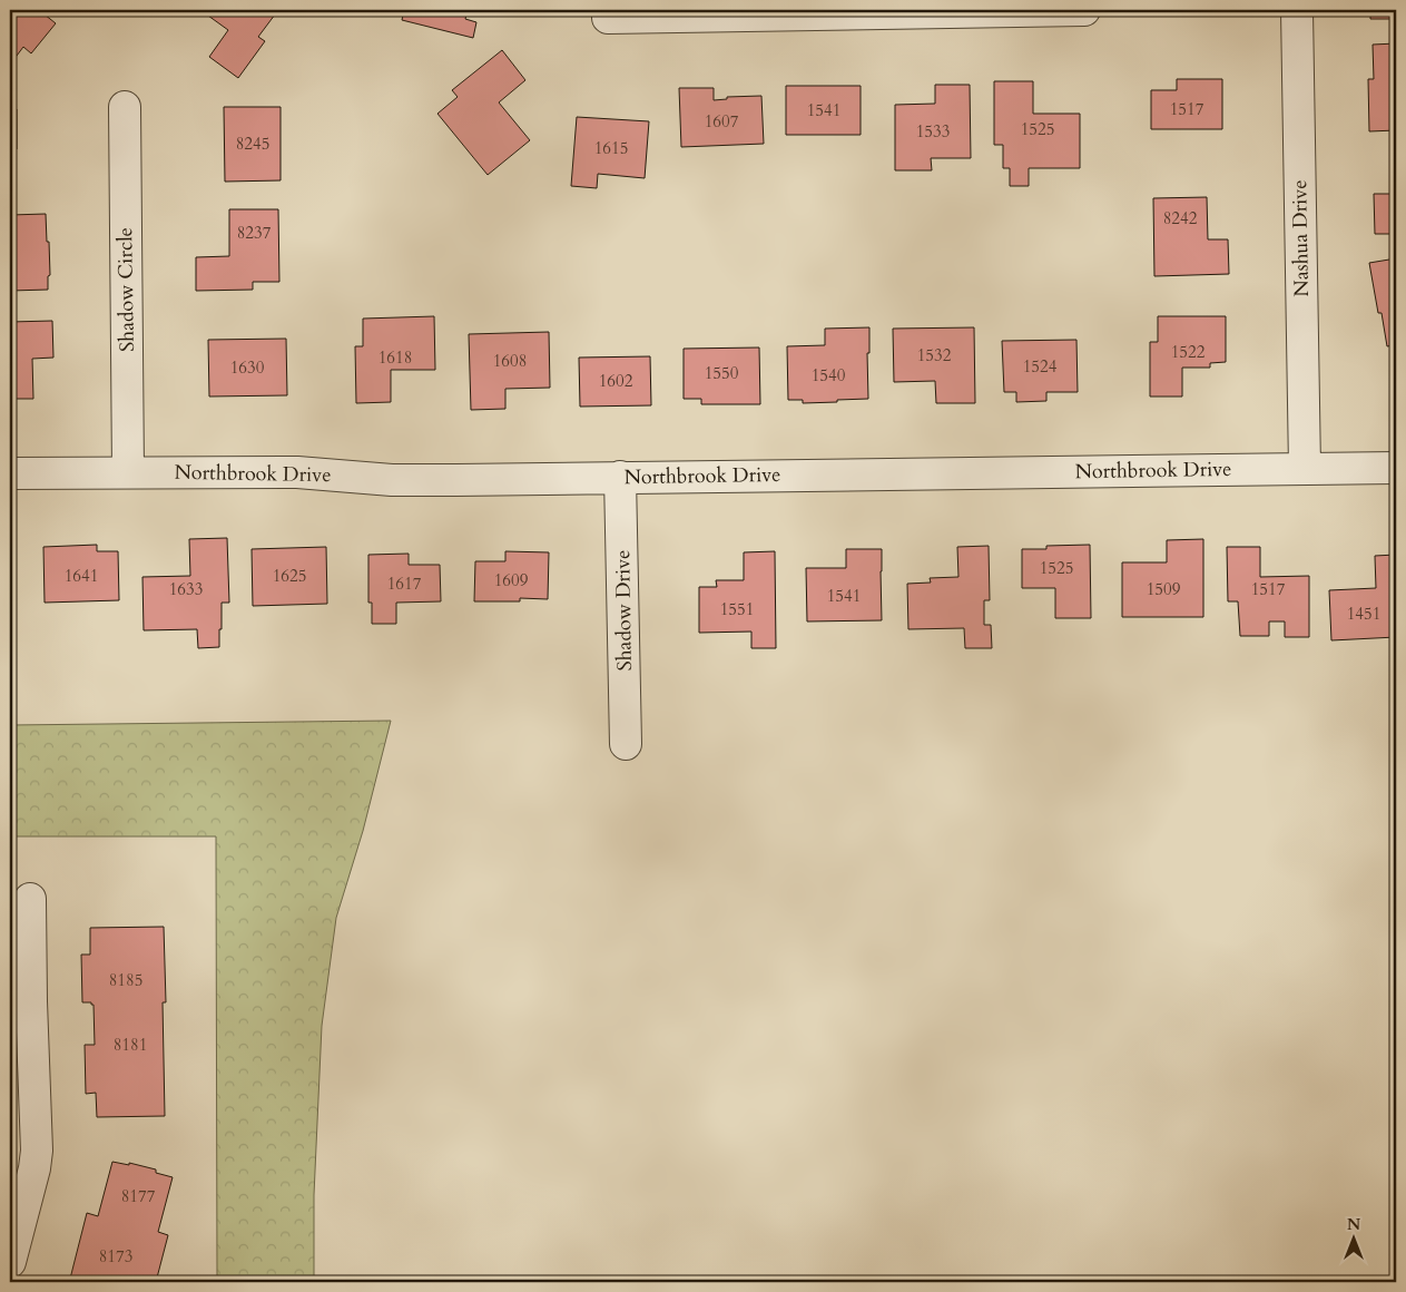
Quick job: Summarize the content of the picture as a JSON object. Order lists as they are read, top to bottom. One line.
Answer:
{"streets":{"street":["Nashua Drive","Shadow Circle","Northbrook Drive","Shadow Drive"]},"crossings":[["Nashua Drive","Northbrook Drive"],["Shadow Circle","Northbrook Drive"],["Northbrook Drive","Shadow Drive"]],"house_numbers":["1517","1541","1607","1525","1533","8245","1615","8242","8237","1522","1532","1618","1608","1524","1630","1550","1540","1602","1525","1641","1625","1609","1617","1633","1509","1517","1541","1551","1451","8185","8181","8177","8173"],"north":"top"}
